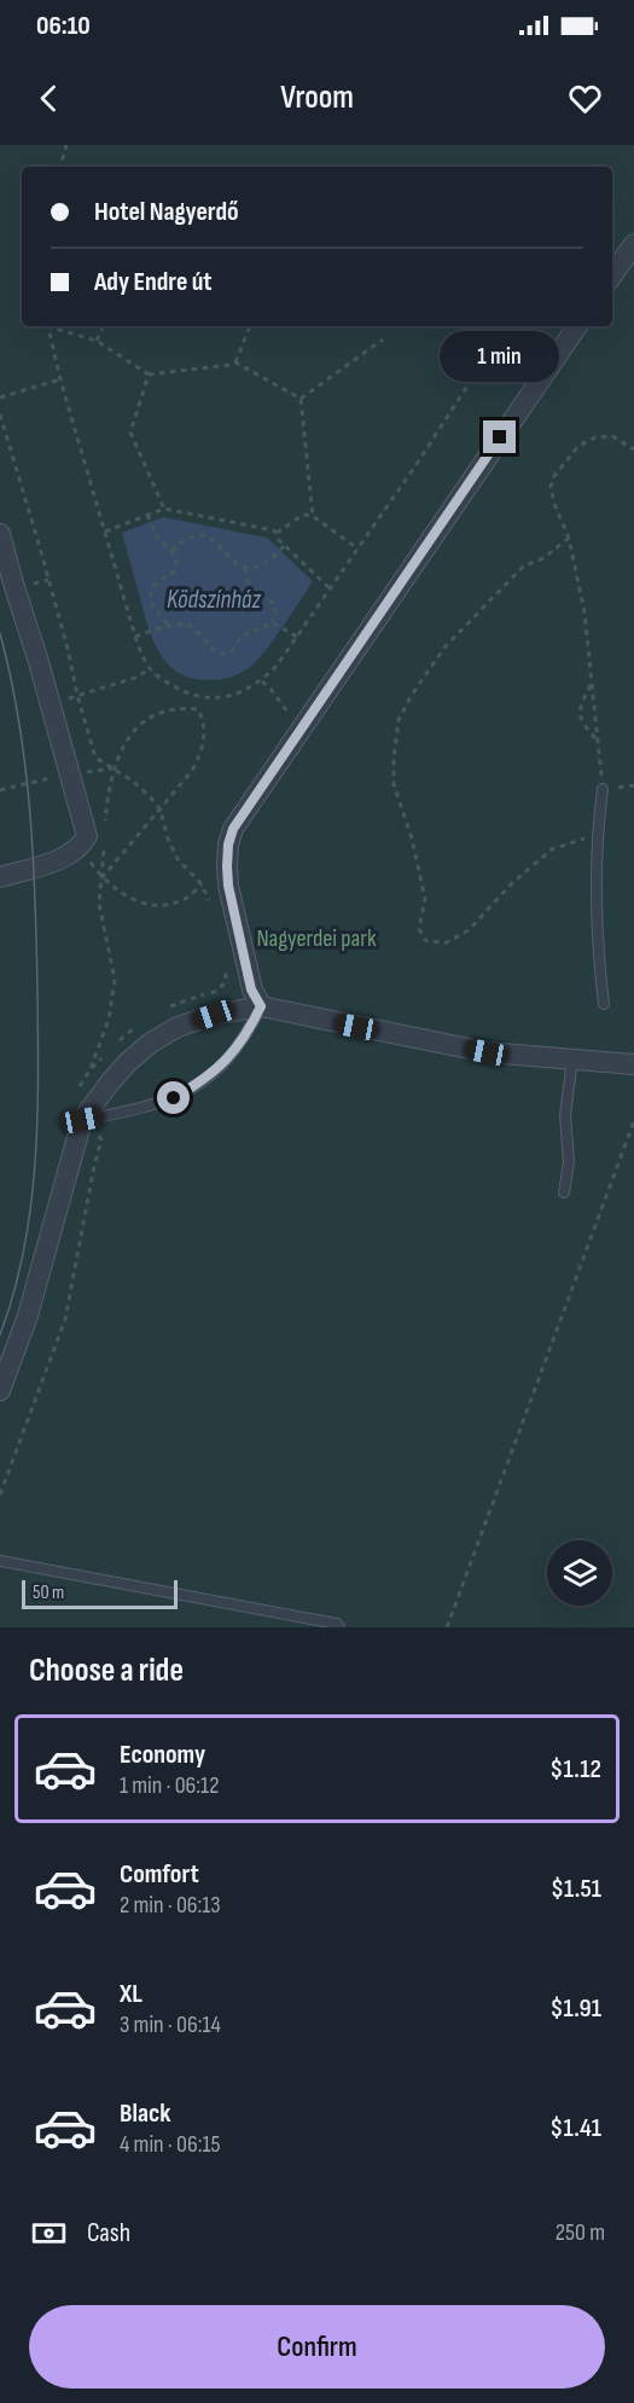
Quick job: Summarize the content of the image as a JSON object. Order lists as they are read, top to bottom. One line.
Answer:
{"water":["Ködszínház"],"parks":["Nagyerdei park"],"scale_bar":"50 m","page":{"status":"06:10","header":"Vroom","banner":["Hotel Nagyerdő","Ady Endre út"],"bubble":"1 min","scale":"50 m","heading":"Choose a ride","list":[{"name":"Economy","note":"1 min · 06:12","value":"$1.12"},{"name":"Comfort","note":"2 min · 06:13","value":"$1.51"},{"name":"XL","note":"3 min · 06:14","value":"$1.91"},{"name":"Black","note":"4 min · 06:15","value":"$1.41"}],"pay":["Cash","250 m"],"buttons":"Confirm"}}
